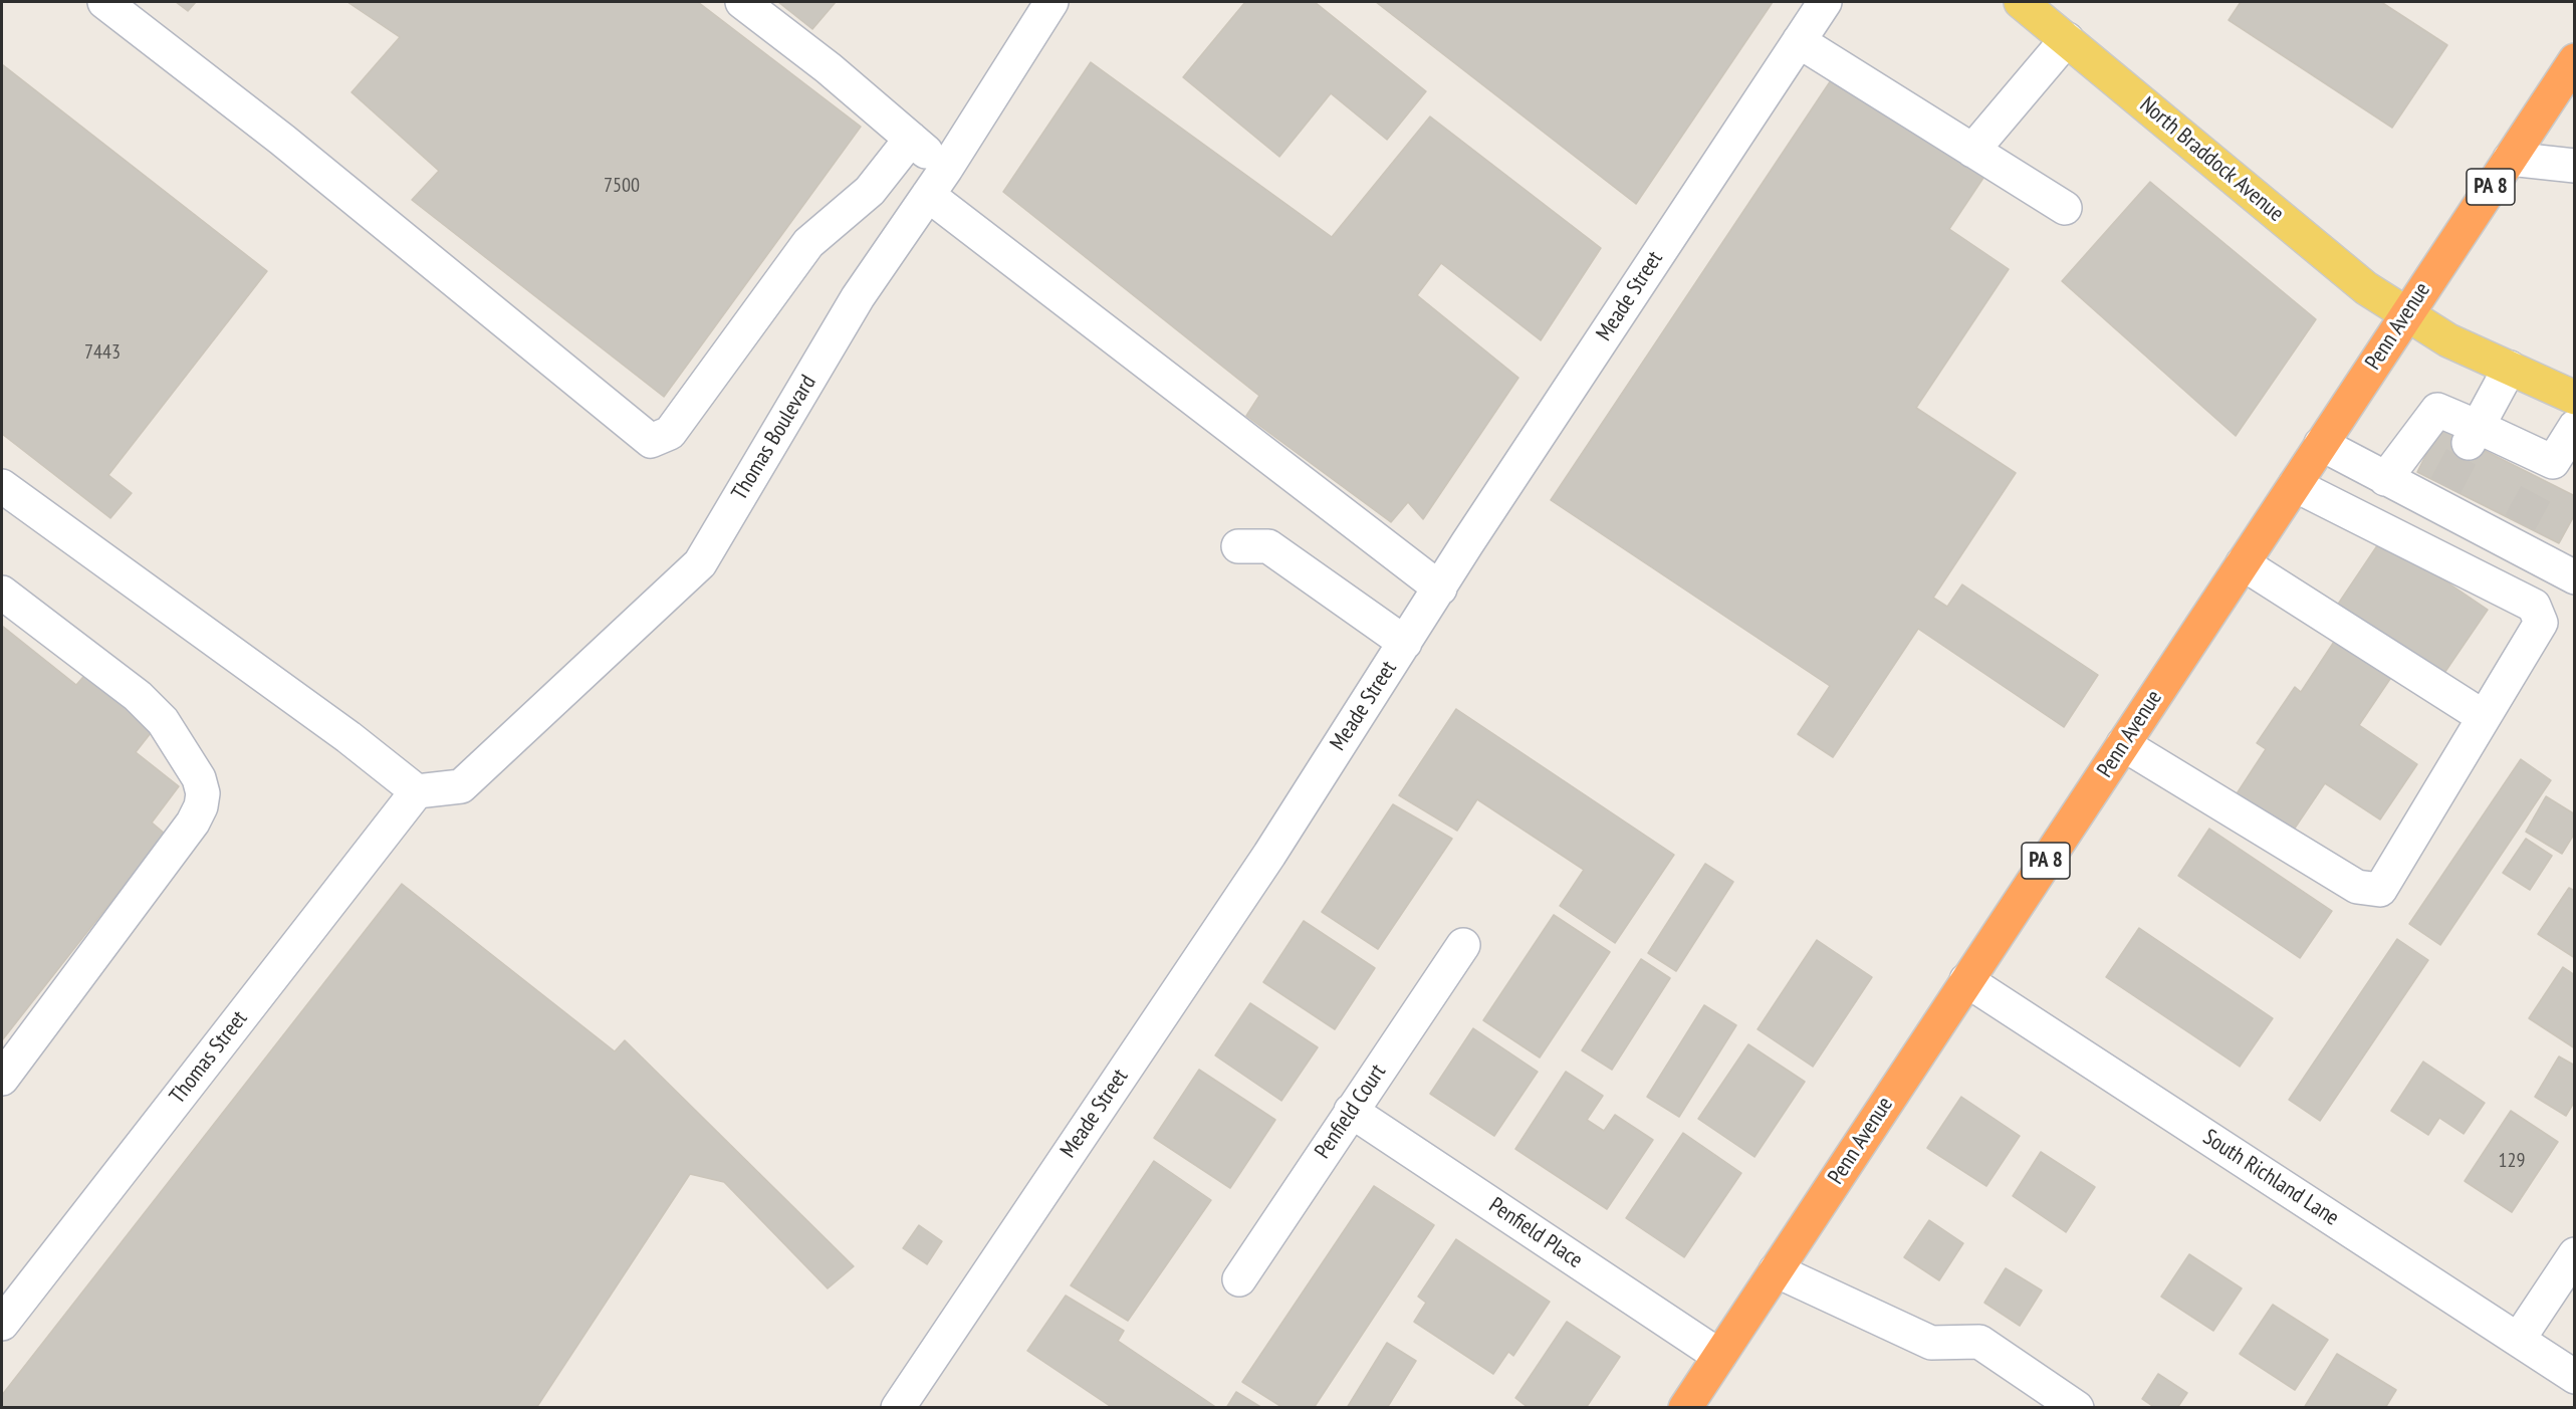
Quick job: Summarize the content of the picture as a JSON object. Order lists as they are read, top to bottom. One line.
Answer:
{"streets":{"highway":["PA 8","Penn Avenue"],"main road":["North Braddock Avenue"],"street":["Meade Street","Thomas Boulevard","Thomas Street","Penfield Court","South Richland Lane","Penfield Place"]},"crossings":[["North Braddock Avenue","Penn Avenue"],["Penn Avenue","South Richland Lane"],["Penn Avenue","Penfield Place"],["Thomas Boulevard","Thomas Street"],["Penfield Court","Penfield Place"]],"house_numbers":["7500","7443","129"]}
